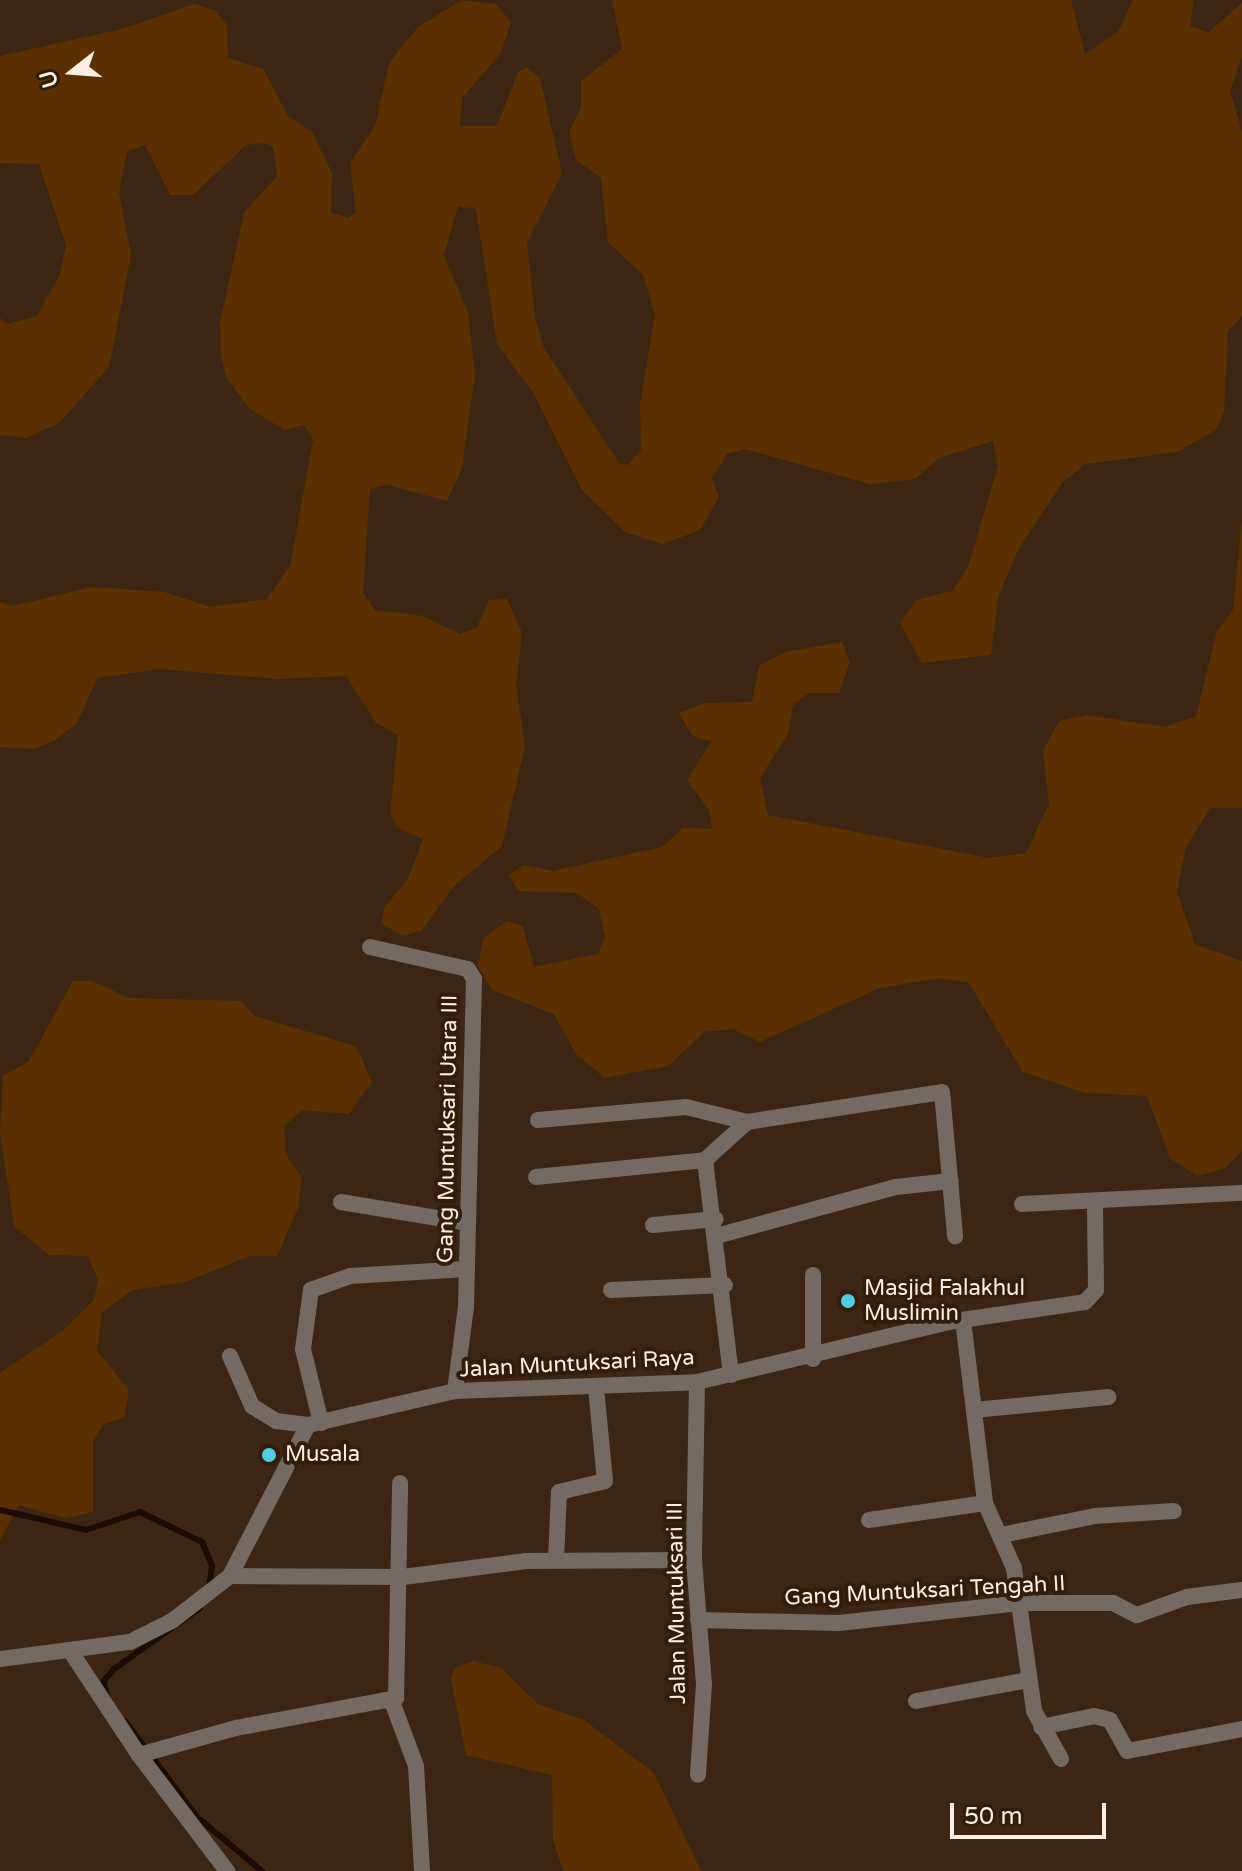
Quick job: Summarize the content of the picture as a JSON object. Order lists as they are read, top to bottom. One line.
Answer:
{"streets":{"street":["Gang Muntuksari Utara III","Jalan Muntuksari Raya","Gang Muntuksari Tengah II","Jalan Muntuksari III"]},"crossings":[["Gang Muntuksari Utara III","Jalan Muntuksari Raya"],["Jalan Muntuksari Raya","Jalan Muntuksari III"],["Gang Muntuksari Tengah II","Jalan Muntuksari III"]],"places":["Masjid Falakhul Muslimin","Musala"],"scale_bar":"50 m","north":"left"}
